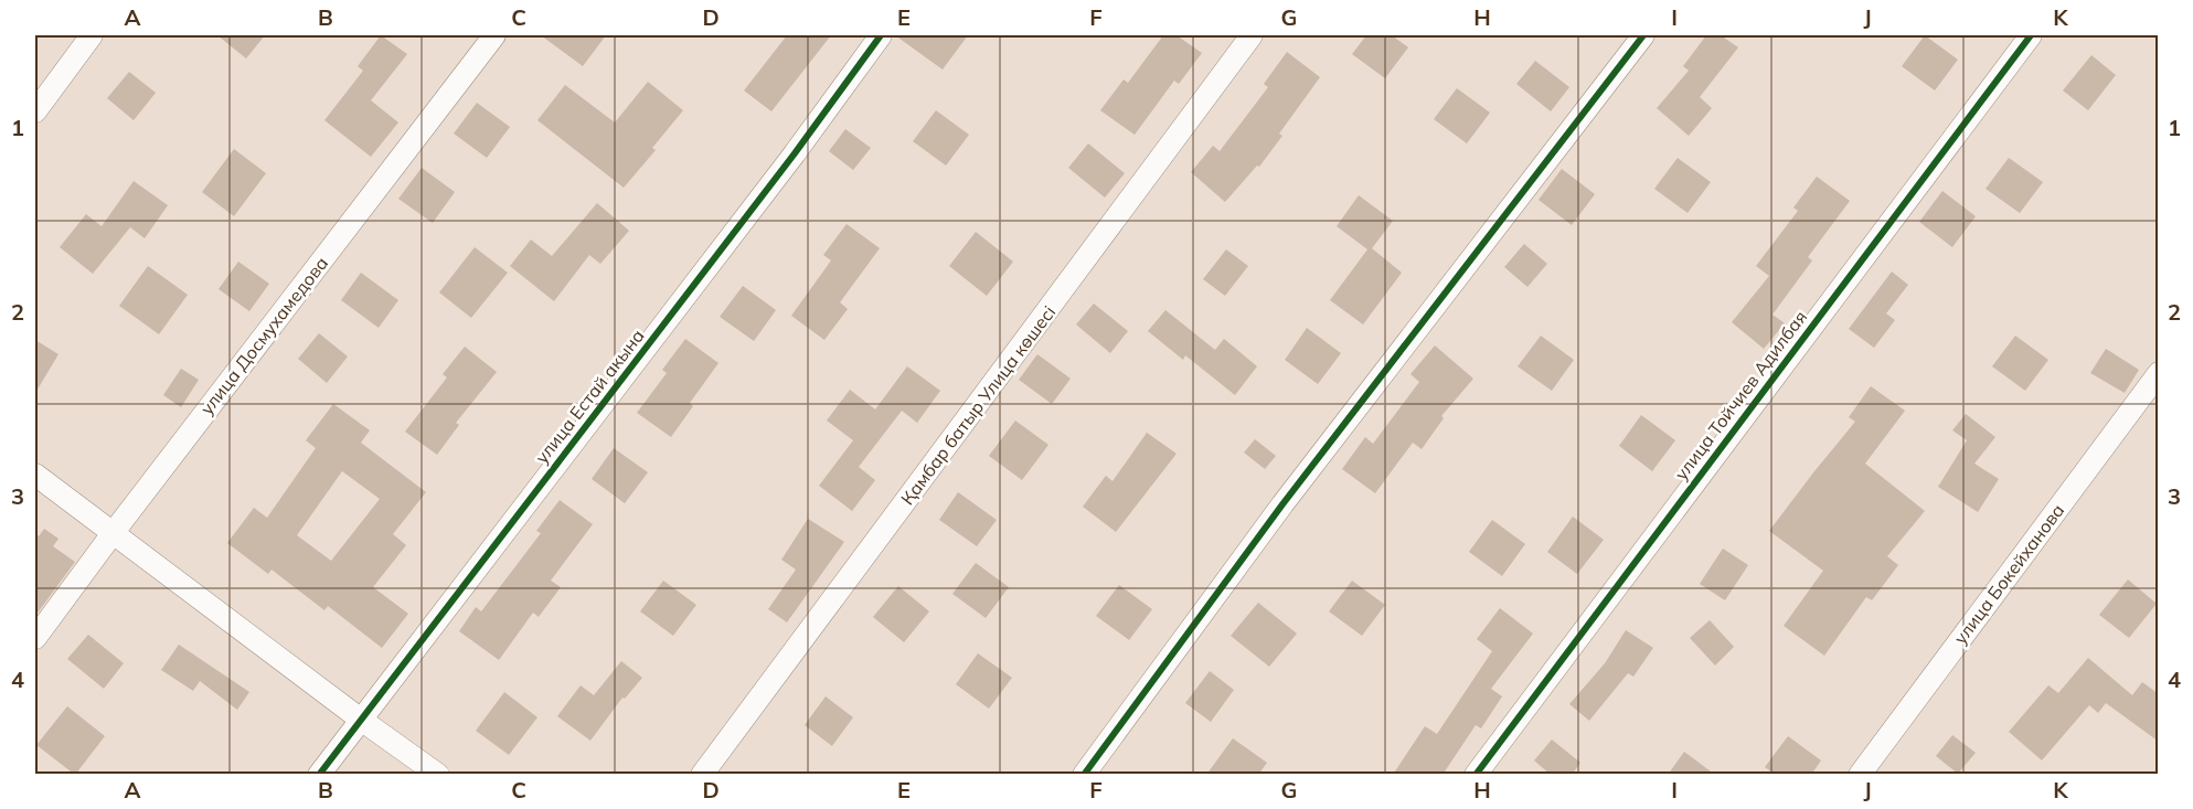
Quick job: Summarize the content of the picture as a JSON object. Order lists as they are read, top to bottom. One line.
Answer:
{"streets":{"street":["улица Досмухамедова","улица Тойчиев Адилбая","улица Естай акына","Қамбар батыр Улица көшесі","улица Бокейханова"]},"grid":{"columns":["A","B","C","D","E","F","G","H","I","J","K"],"rows":["1","2","3","4"]}}
